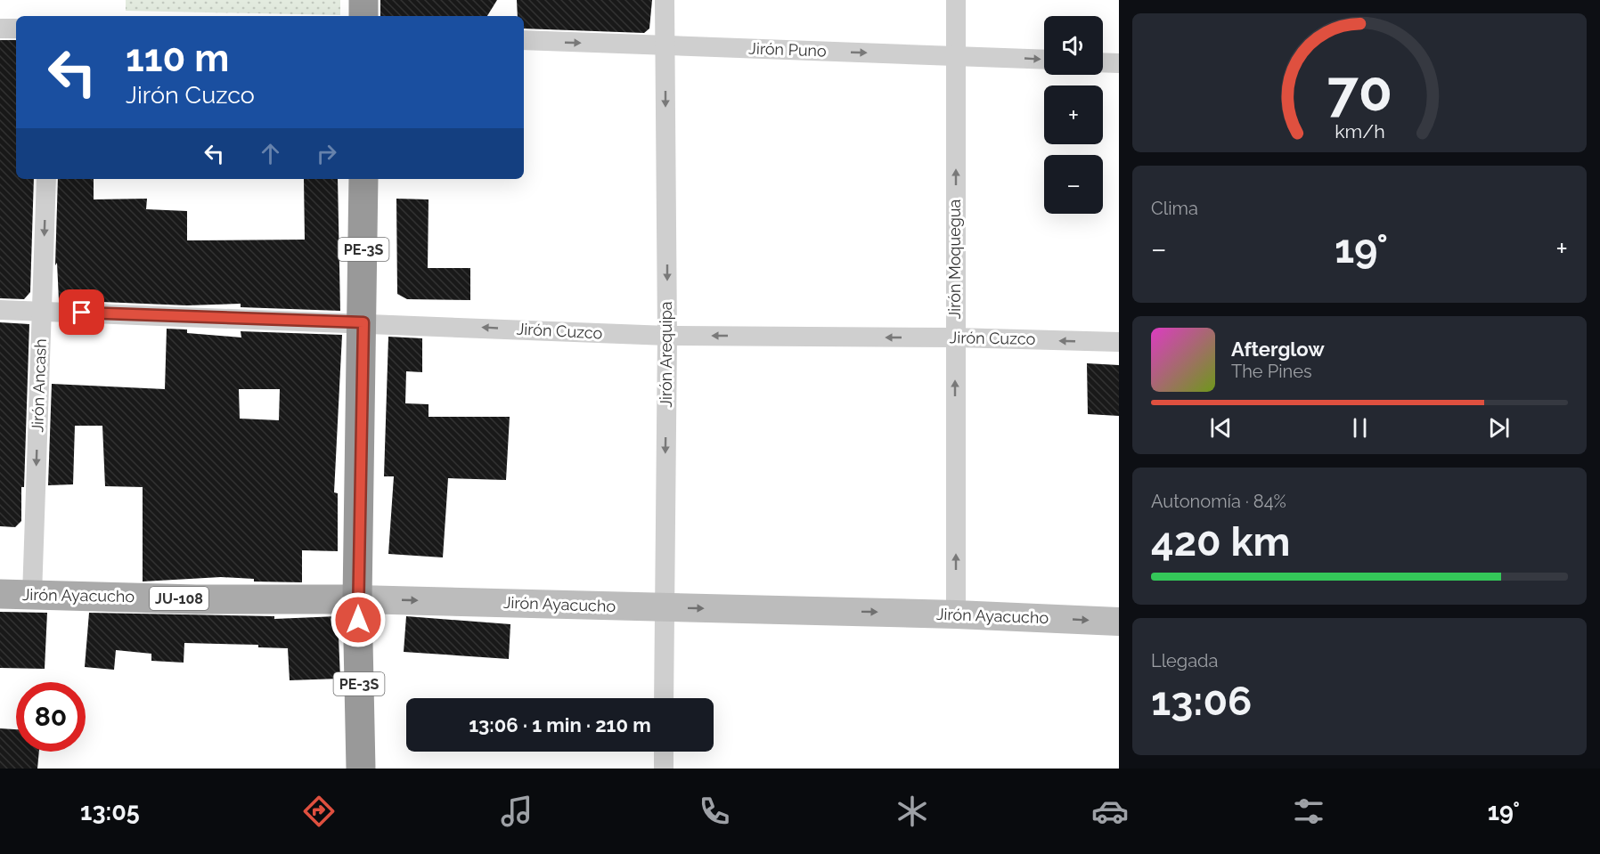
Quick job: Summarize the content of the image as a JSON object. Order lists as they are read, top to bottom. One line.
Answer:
{"streets":{"highway":["PE-3S"],"main road":["Jirón Ayacucho","JU-108"],"street":["Jirón Puno","Jirón Moquegua","Jirón Cuzco","Jirón Arequipa","Jirón Ancash"]},"crossings":[["Jirón Puno","Jirón Moquegua"],["Jirón Puno","Jirón Arequipa"],["PE-3S","Jirón Cuzco"],["PE-3S","Jirón Ayacucho"],["Jirón Moquegua","Jirón Cuzco"],["Jirón Moquegua","Jirón Ayacucho"],["Jirón Cuzco","Jirón Arequipa"],["Jirón Cuzco","Jirón Ancash"],["Jirón Arequipa","Jirón Ayacucho"],["Jirón Ancash","Jirón Ayacucho"]],"one_way":["Jirón Puno","Jirón Moquegua","Jirón Cuzco","Jirón Arequipa","Jirón Ancash","Jirón Ayacucho"],"page":{"map_buttons":["+","−"],"turn":["110 m","Jirón Cuzco"],"tile":["Clima",["Autonomía · 84%","420 km"],["Llegada","13:06"]],"heat":["−","19°","+"],"song":["Afterglow","The Pines"],"limit":"80","trip":"13:06 · 1 min · 210 m","tabs":["13:05","19°"],"gauge":["70","km/h"]}}
